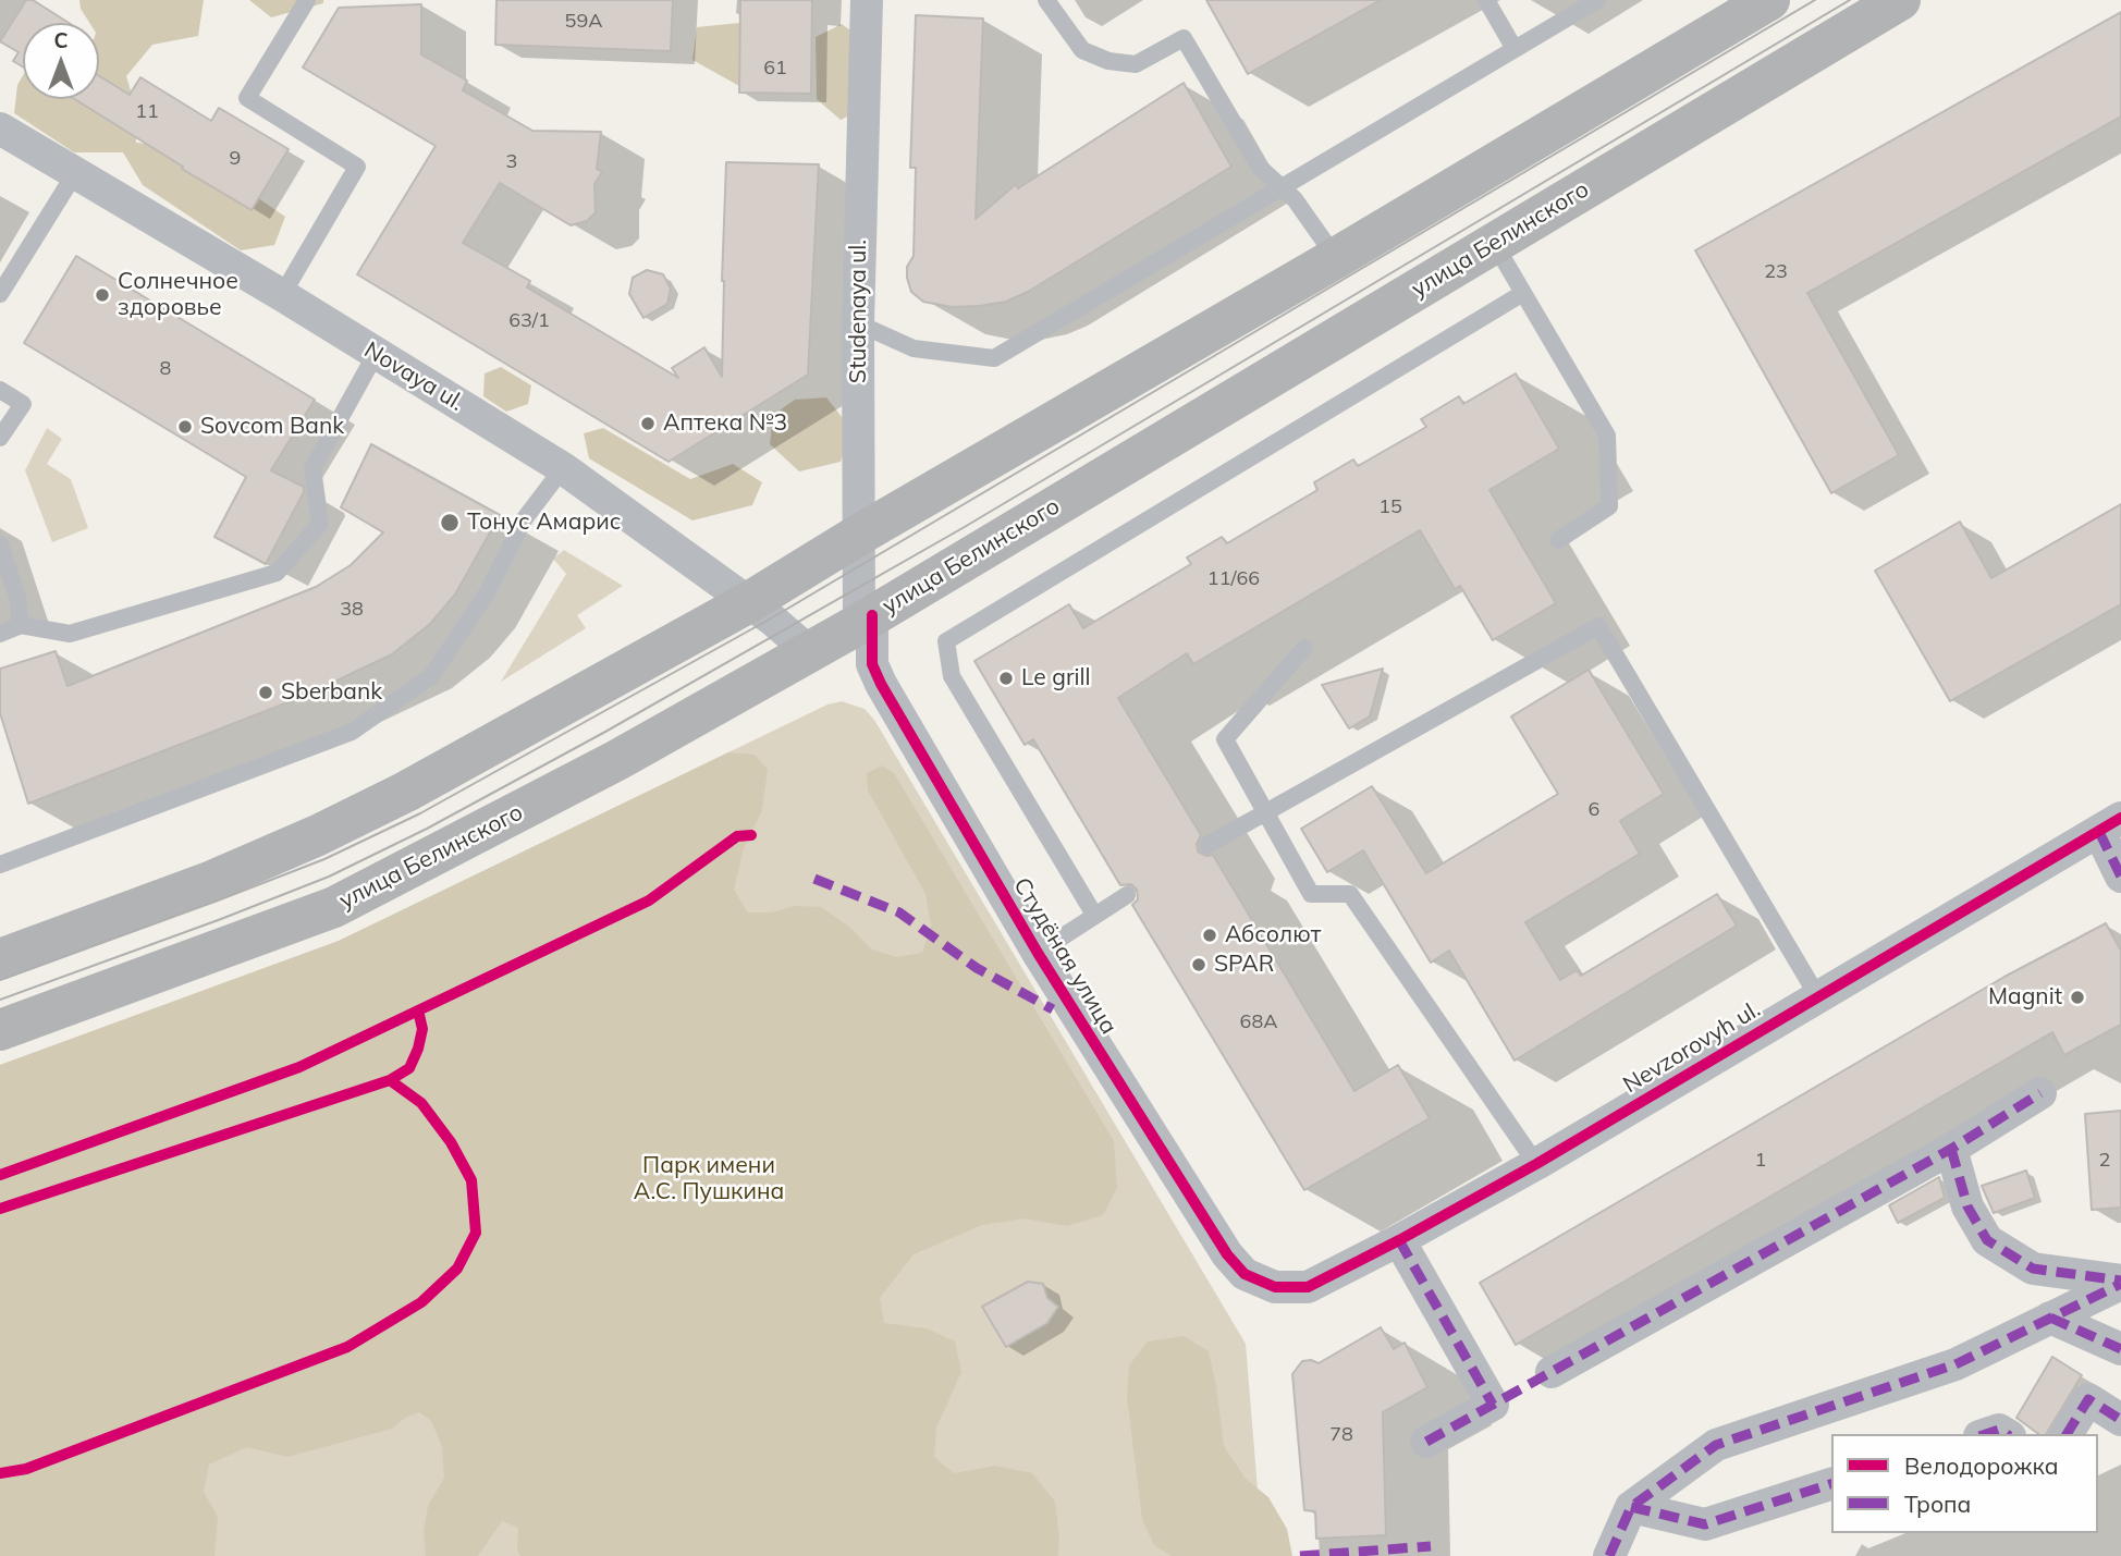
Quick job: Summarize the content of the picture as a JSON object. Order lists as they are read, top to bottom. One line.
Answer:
{"streets":{"main road":["улица Белинского"],"street":["Studenaya ul.","Novaya ul.","Студёная улица","Nevzorovyh ul."]},"crossings":[["улица Белинского","Studenaya ul."],["улица Белинского","Novaya ul."],["улица Белинского","Студёная улица"],["Studenaya ul.","Студёная улица"],["Студёная улица","Nevzorovyh ul."]],"parks":["Парк имени А.С. Пушкина"],"places":["Солнечное здоровье","Аптека №3","Sovcom Bank","Тонус Амарис","Le grill","Sberbank","Абсолют","SPAR","Magnit"],"house_numbers":["59А","61","11","9","3","23","63/1","8","15","11/66","38","6","68А","1","2","78"],"legend":["Велодорожка","Тропа"],"north":"top"}
